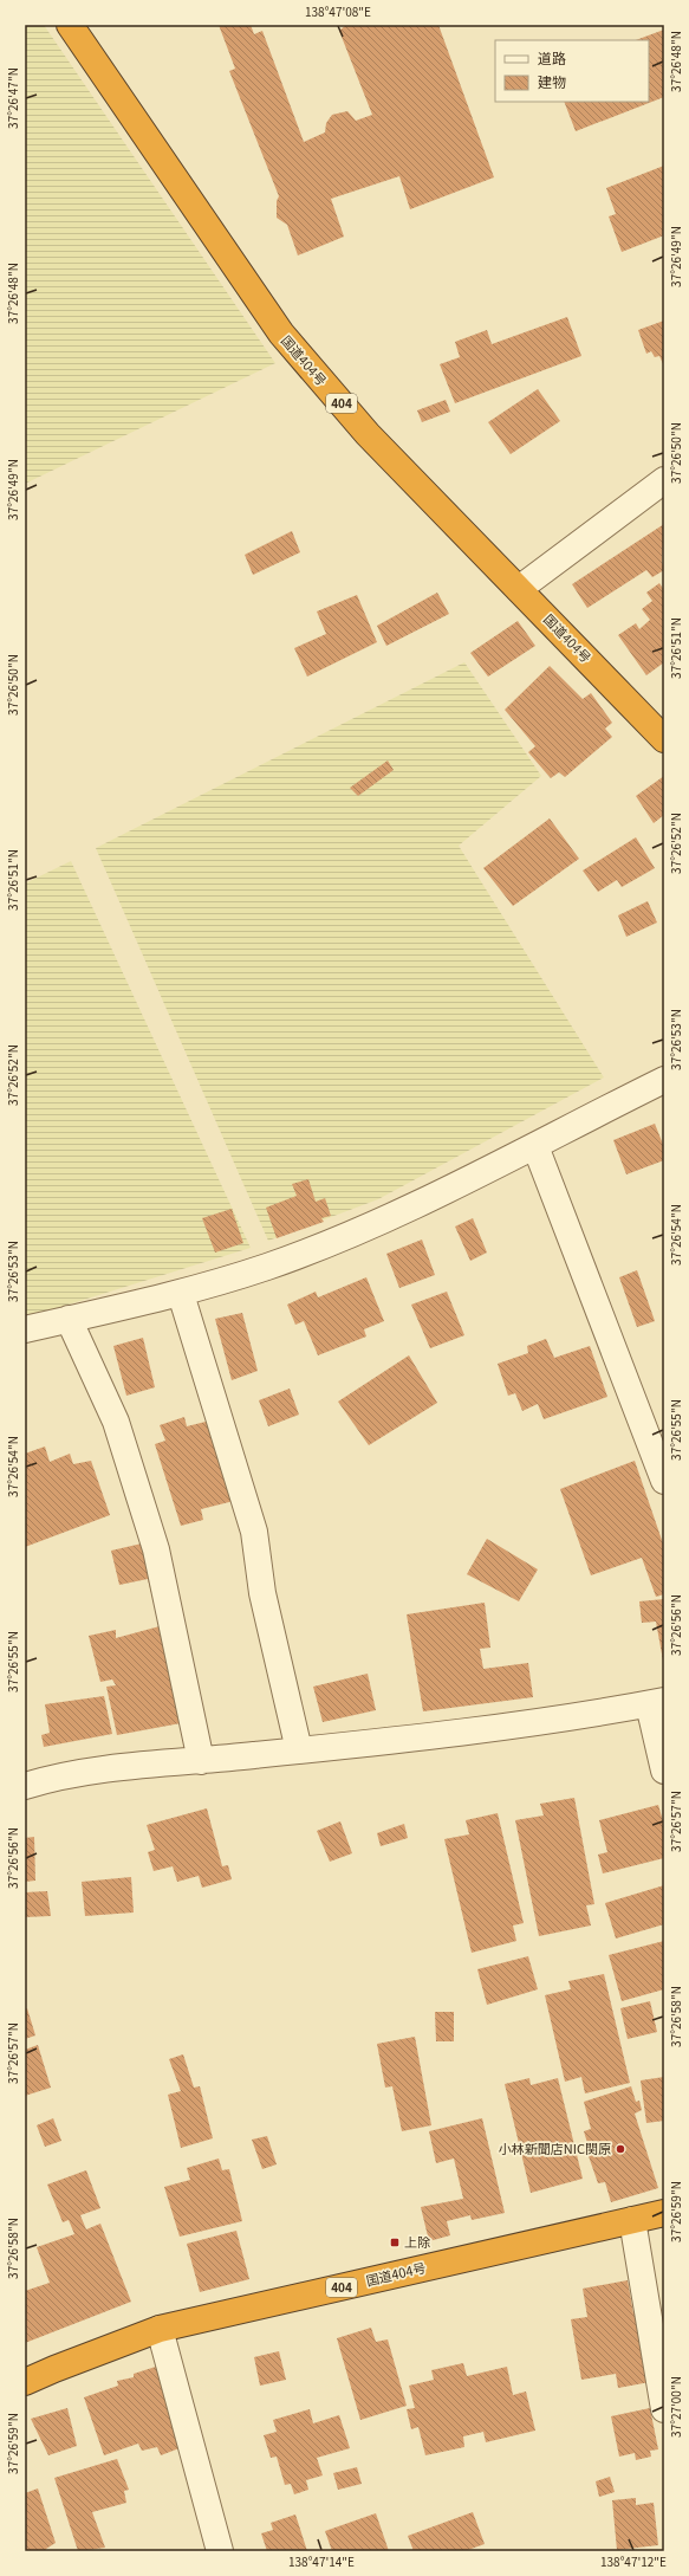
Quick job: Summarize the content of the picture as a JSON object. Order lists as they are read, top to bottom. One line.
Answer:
{"streets":{"highway":["国道404号","404"]},"places":{"other":["小林新聞店NIC関原"],"transit":["上除"]},"legend":["道路","建物"],"coordinates":["138°47'08\"E","37°26'48\"N","37°26'47\"N","37°26'49\"N","37°26'50\"N","37°26'51\"N","37°26'52\"N","37°26'53\"N","37°26'54\"N","37°26'55\"N","37°26'56\"N","37°26'57\"N","37°26'58\"N","37°26'59\"N","37°27'00\"N","138°47'14\"E","138°47'12\"E"]}
